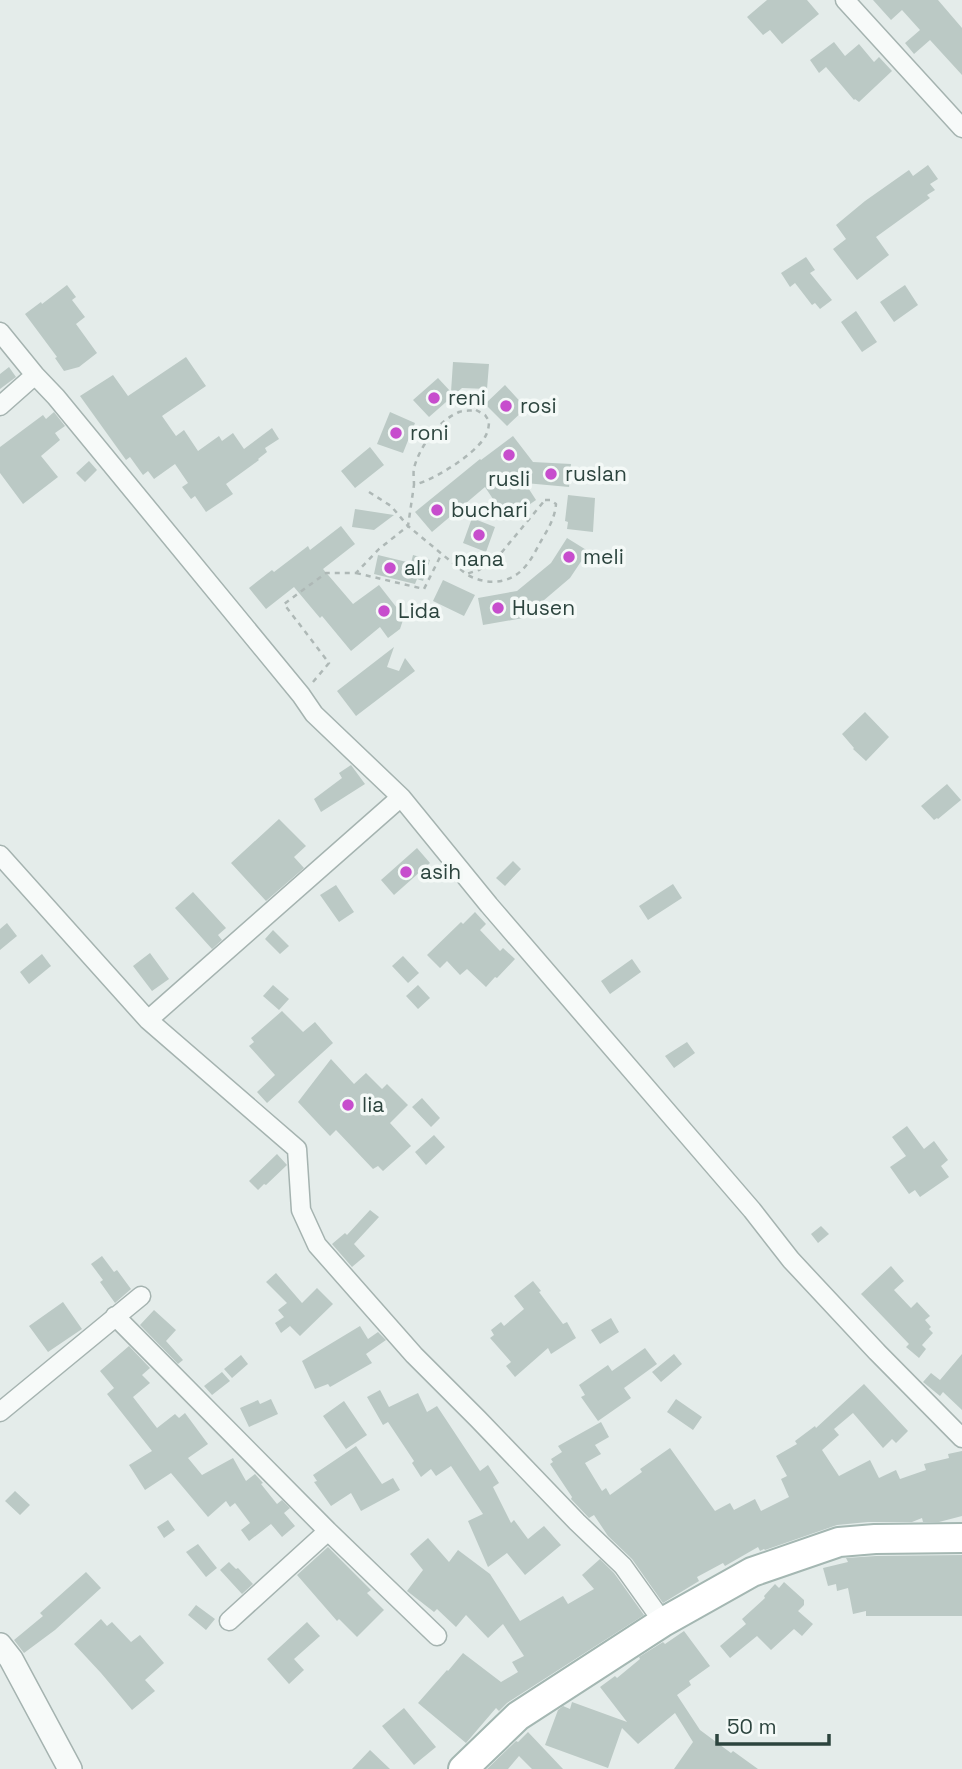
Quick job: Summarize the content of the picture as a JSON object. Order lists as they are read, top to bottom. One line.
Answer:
{"places":["reni","rosi","roni","rusli","ruslan","buchari","nana","meli","ali","Husen","Lida","asih","lia"],"scale_bar":"50 m"}
